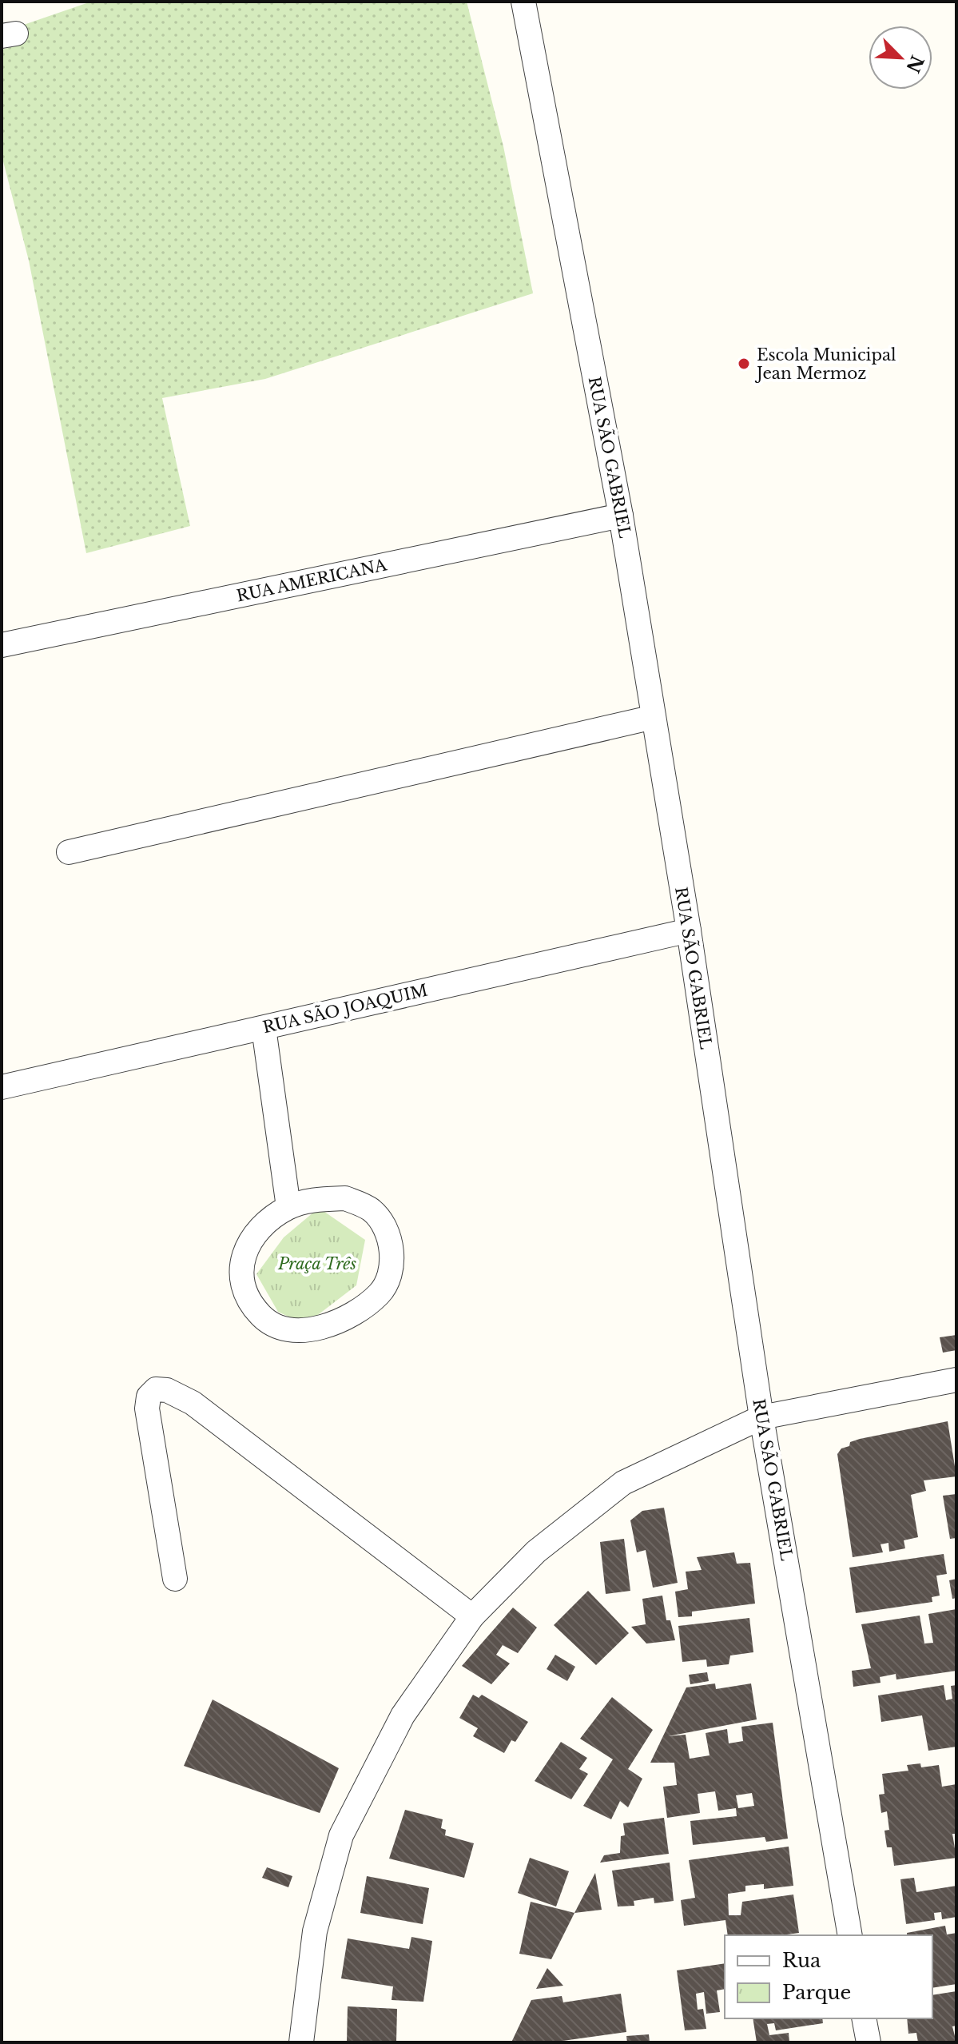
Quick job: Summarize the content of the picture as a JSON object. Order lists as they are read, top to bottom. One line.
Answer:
{"streets":{"street":["RUA SÃO GABRIEL","RUA AMERICANA","RUA SÃO JOAQUIM"]},"crossings":[["RUA SÃO GABRIEL","RUA AMERICANA"],["RUA SÃO GABRIEL","RUA SÃO JOAQUIM"]],"parks":["Praça Três"],"places":["Escola Municipal Jean Mermoz"],"legend":["Rua","Parque"],"north":"bottom right"}
